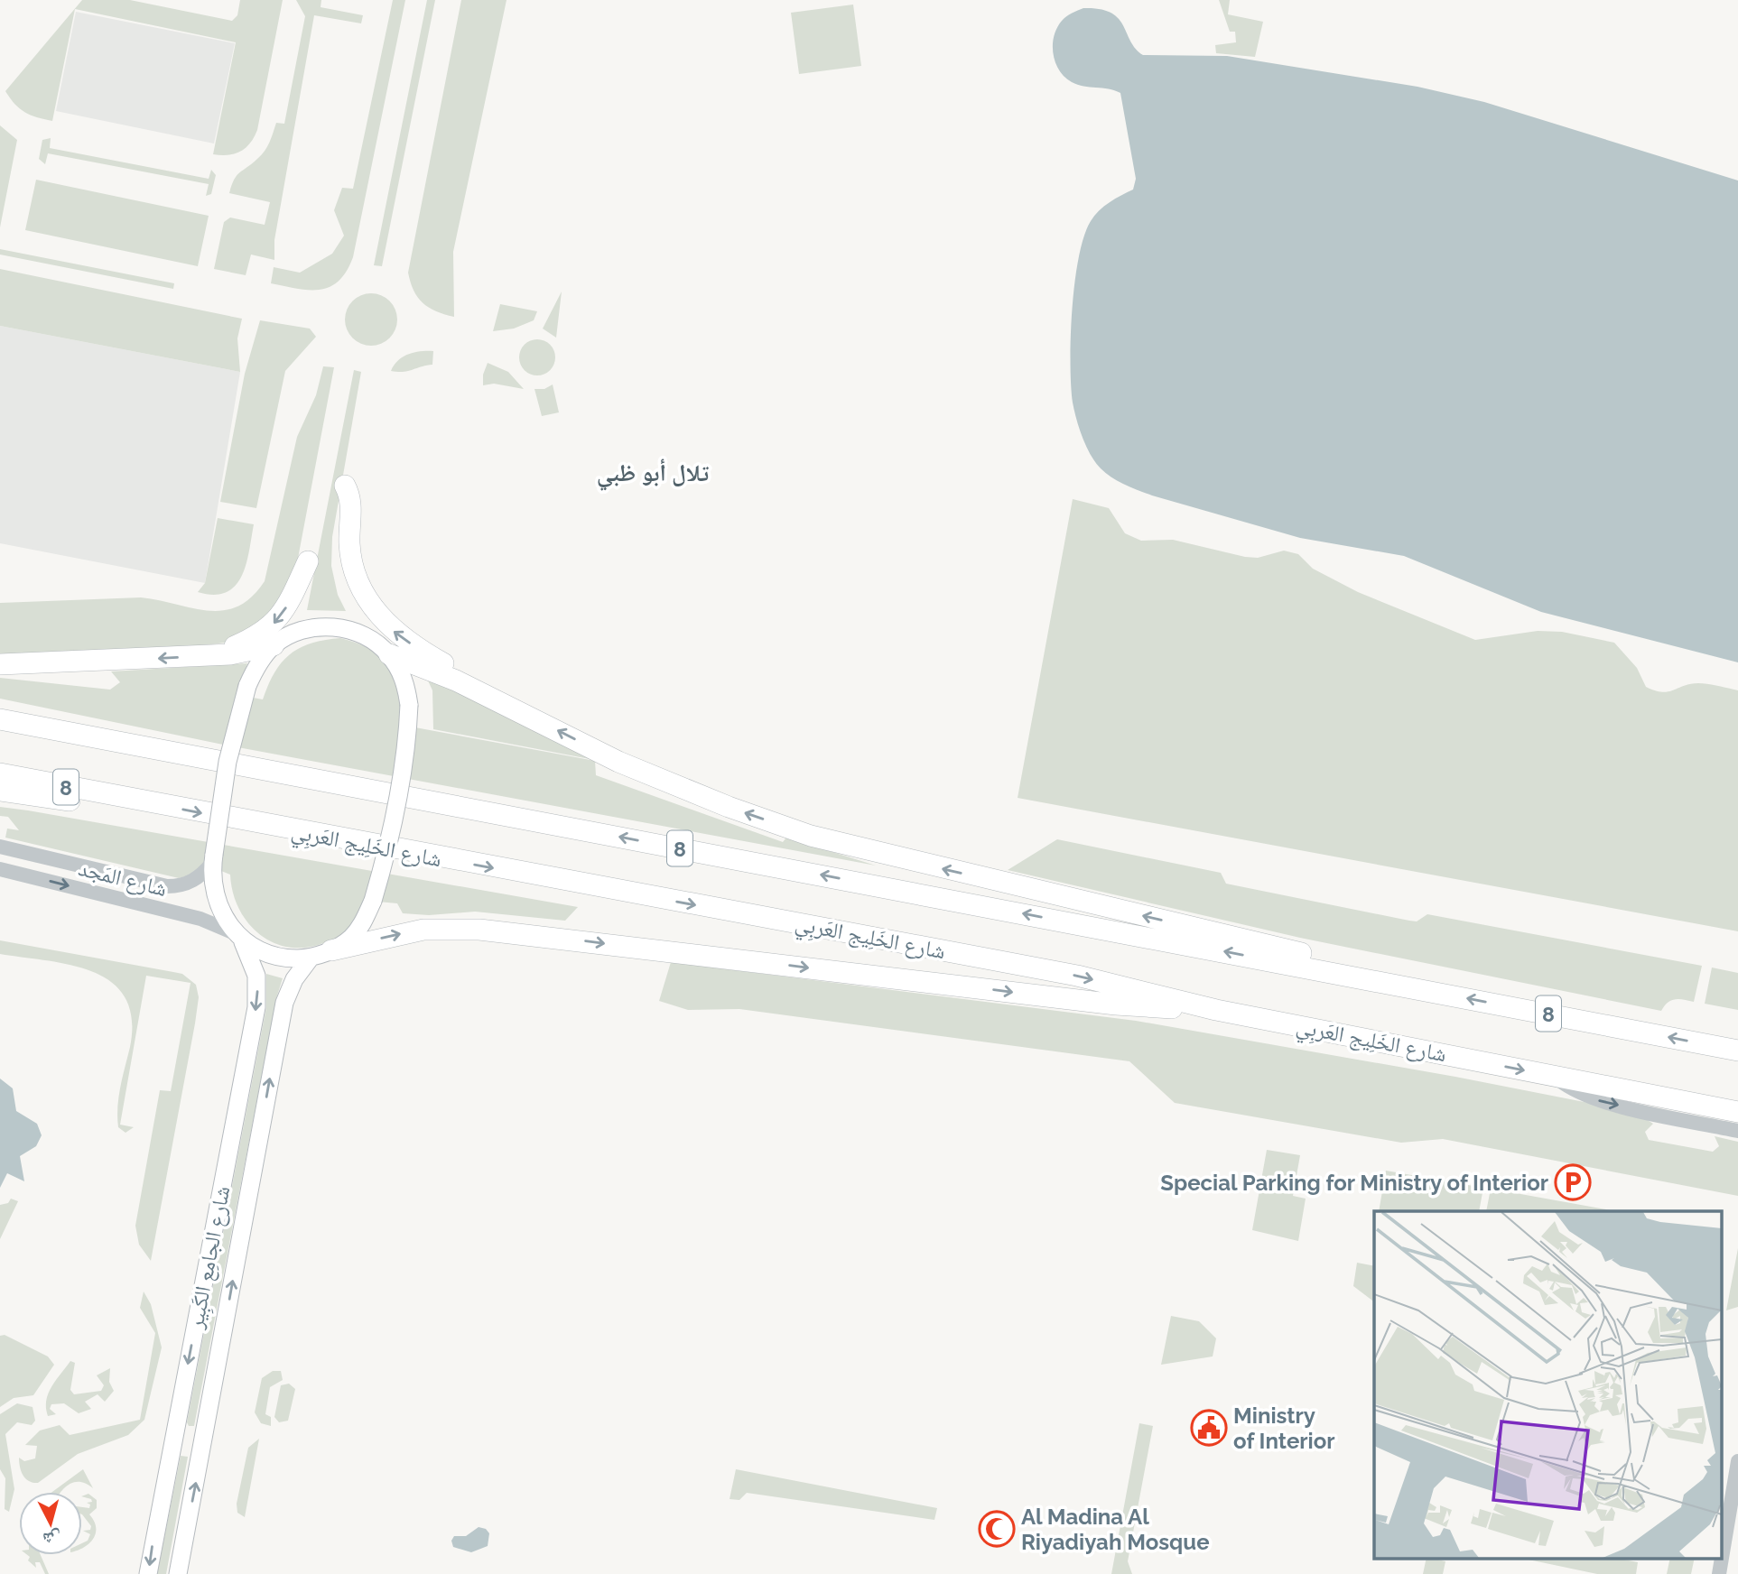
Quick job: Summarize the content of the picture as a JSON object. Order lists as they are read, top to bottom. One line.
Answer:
{"streets":{"highway":["8","شارع الخَلِيج العَربِي"],"main road":["شارع الجامِع الكَبِير"],"street":["شارع المَجد"]},"crossings":[["شارع المَجد","شارع الجامِع الكَبِير"]],"districts":["تلال أبو ظبي"],"places":{"parking":["Special Parking for Ministry of Interior"],"public building":["Ministry of Interior"],"mosque":["Al Madina Al Riyadiyah Mosque"]},"north":"bottom"}
